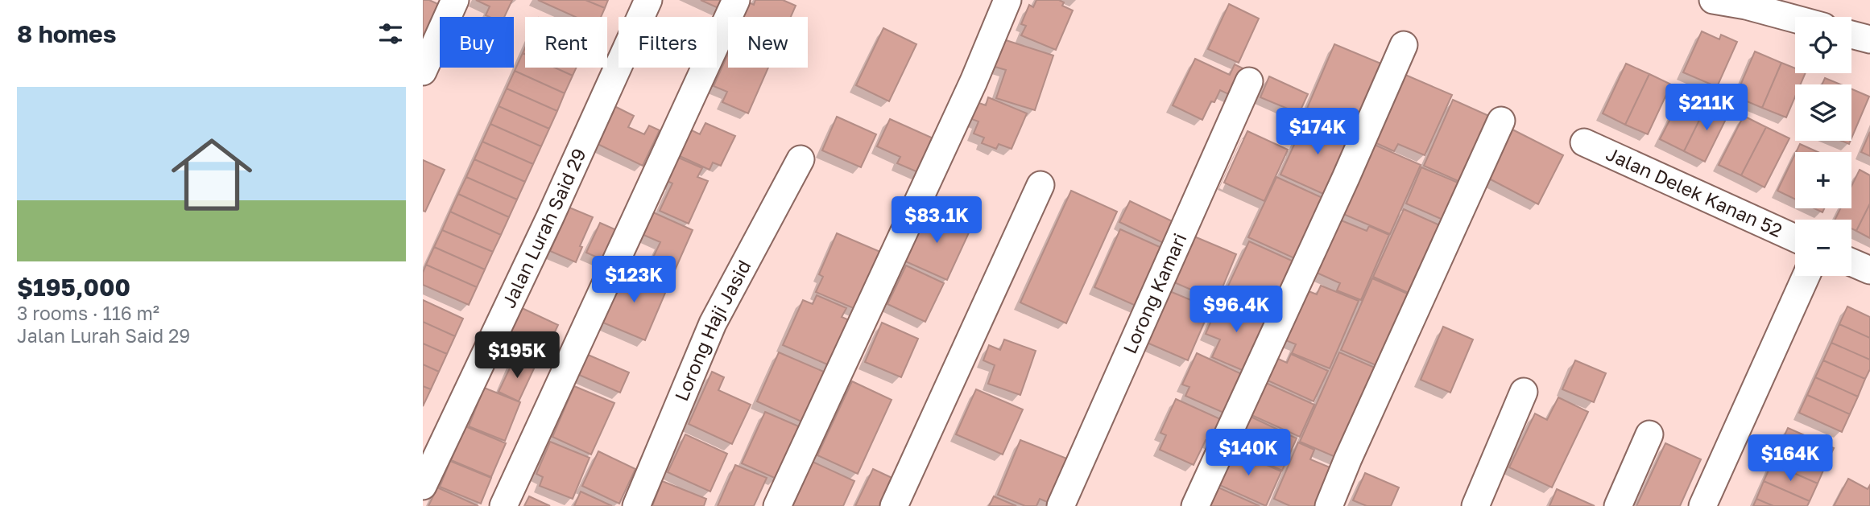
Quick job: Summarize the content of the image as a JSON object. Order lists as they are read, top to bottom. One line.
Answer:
{"streets":{"street":["Jalan Delek Kanan 52","Jalan Lurah Said 29","Lorong Kamari","Lorong Haji Jasid"]},"page":{"heading":"8 homes","map_buttons":["+","−"],"chip":["Buy","Rent","Filters","New"],"list":[{"name":"$195,000","note":"3 rooms · 116 m² · Jalan Lurah Said 29"}],"price":["$211K","$174K","$83.1K","$123K","$96.4K","$195K","$140K","$164K"]}}
